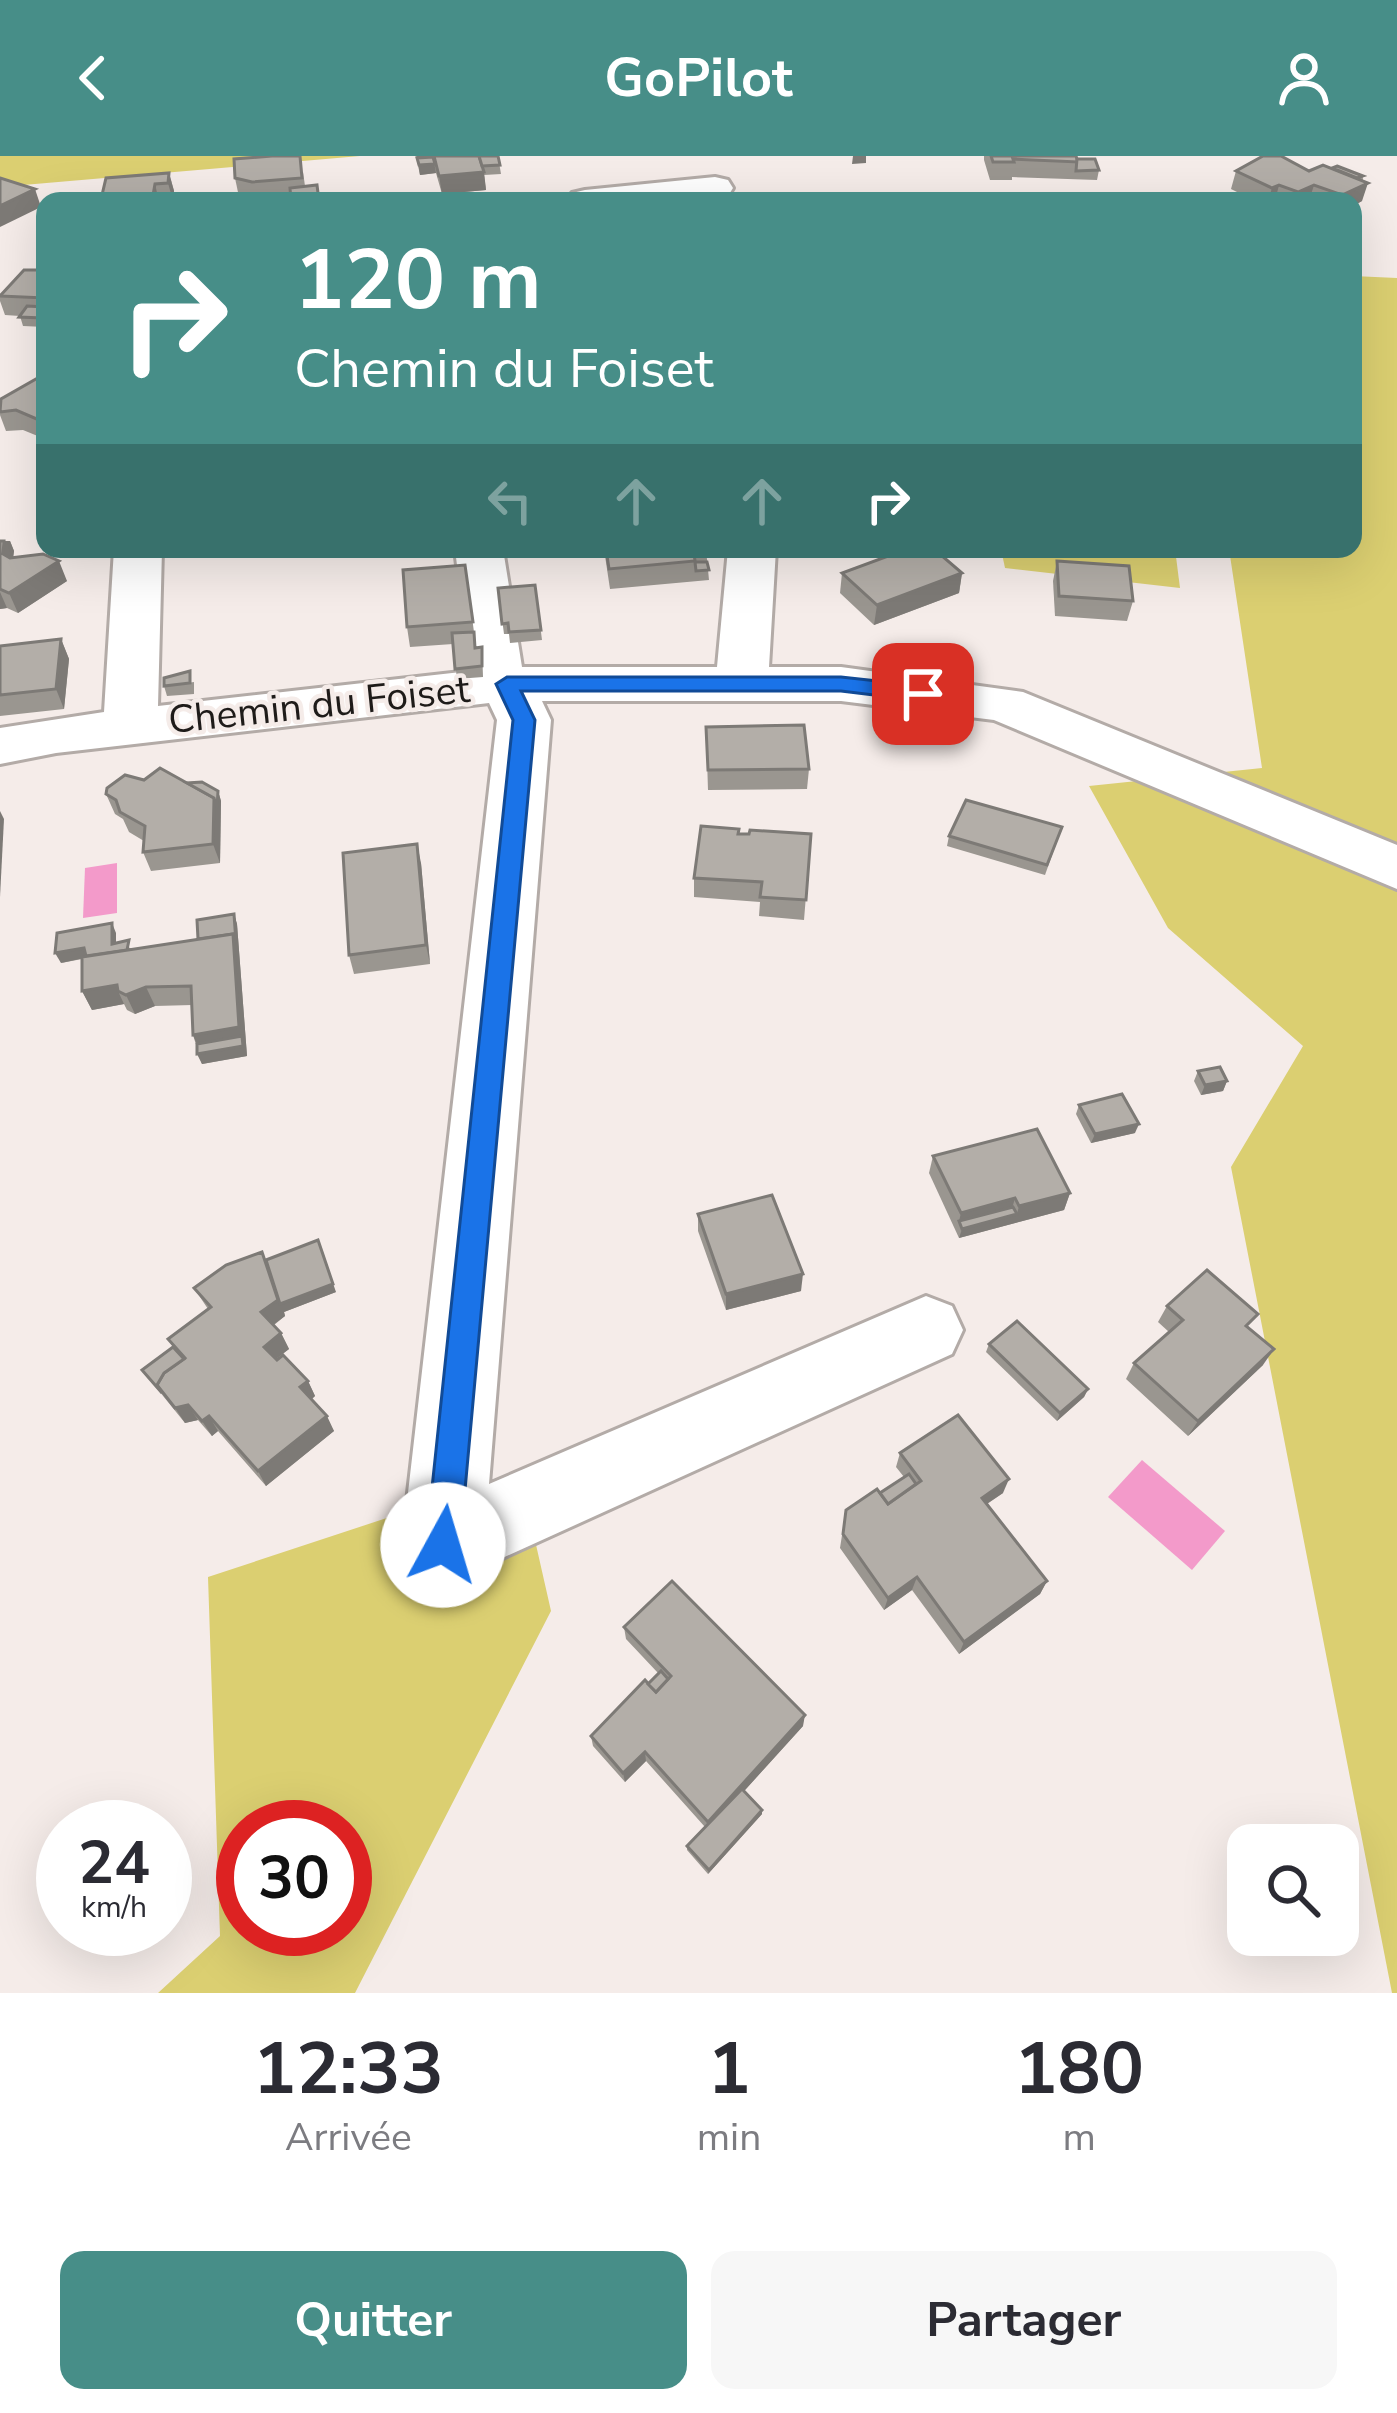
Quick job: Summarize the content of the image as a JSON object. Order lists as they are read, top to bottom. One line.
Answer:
{"streets":{"street":["Chemin du Foiset"]},"page":{"header":"GoPilot","turn":["120 m","Chemin du Foiset"],"speed":"24 km/h","limit":"30","eta":["12:33","Arrivée","1","min","180","m"],"buttons":["Quitter","Partager"]}}
